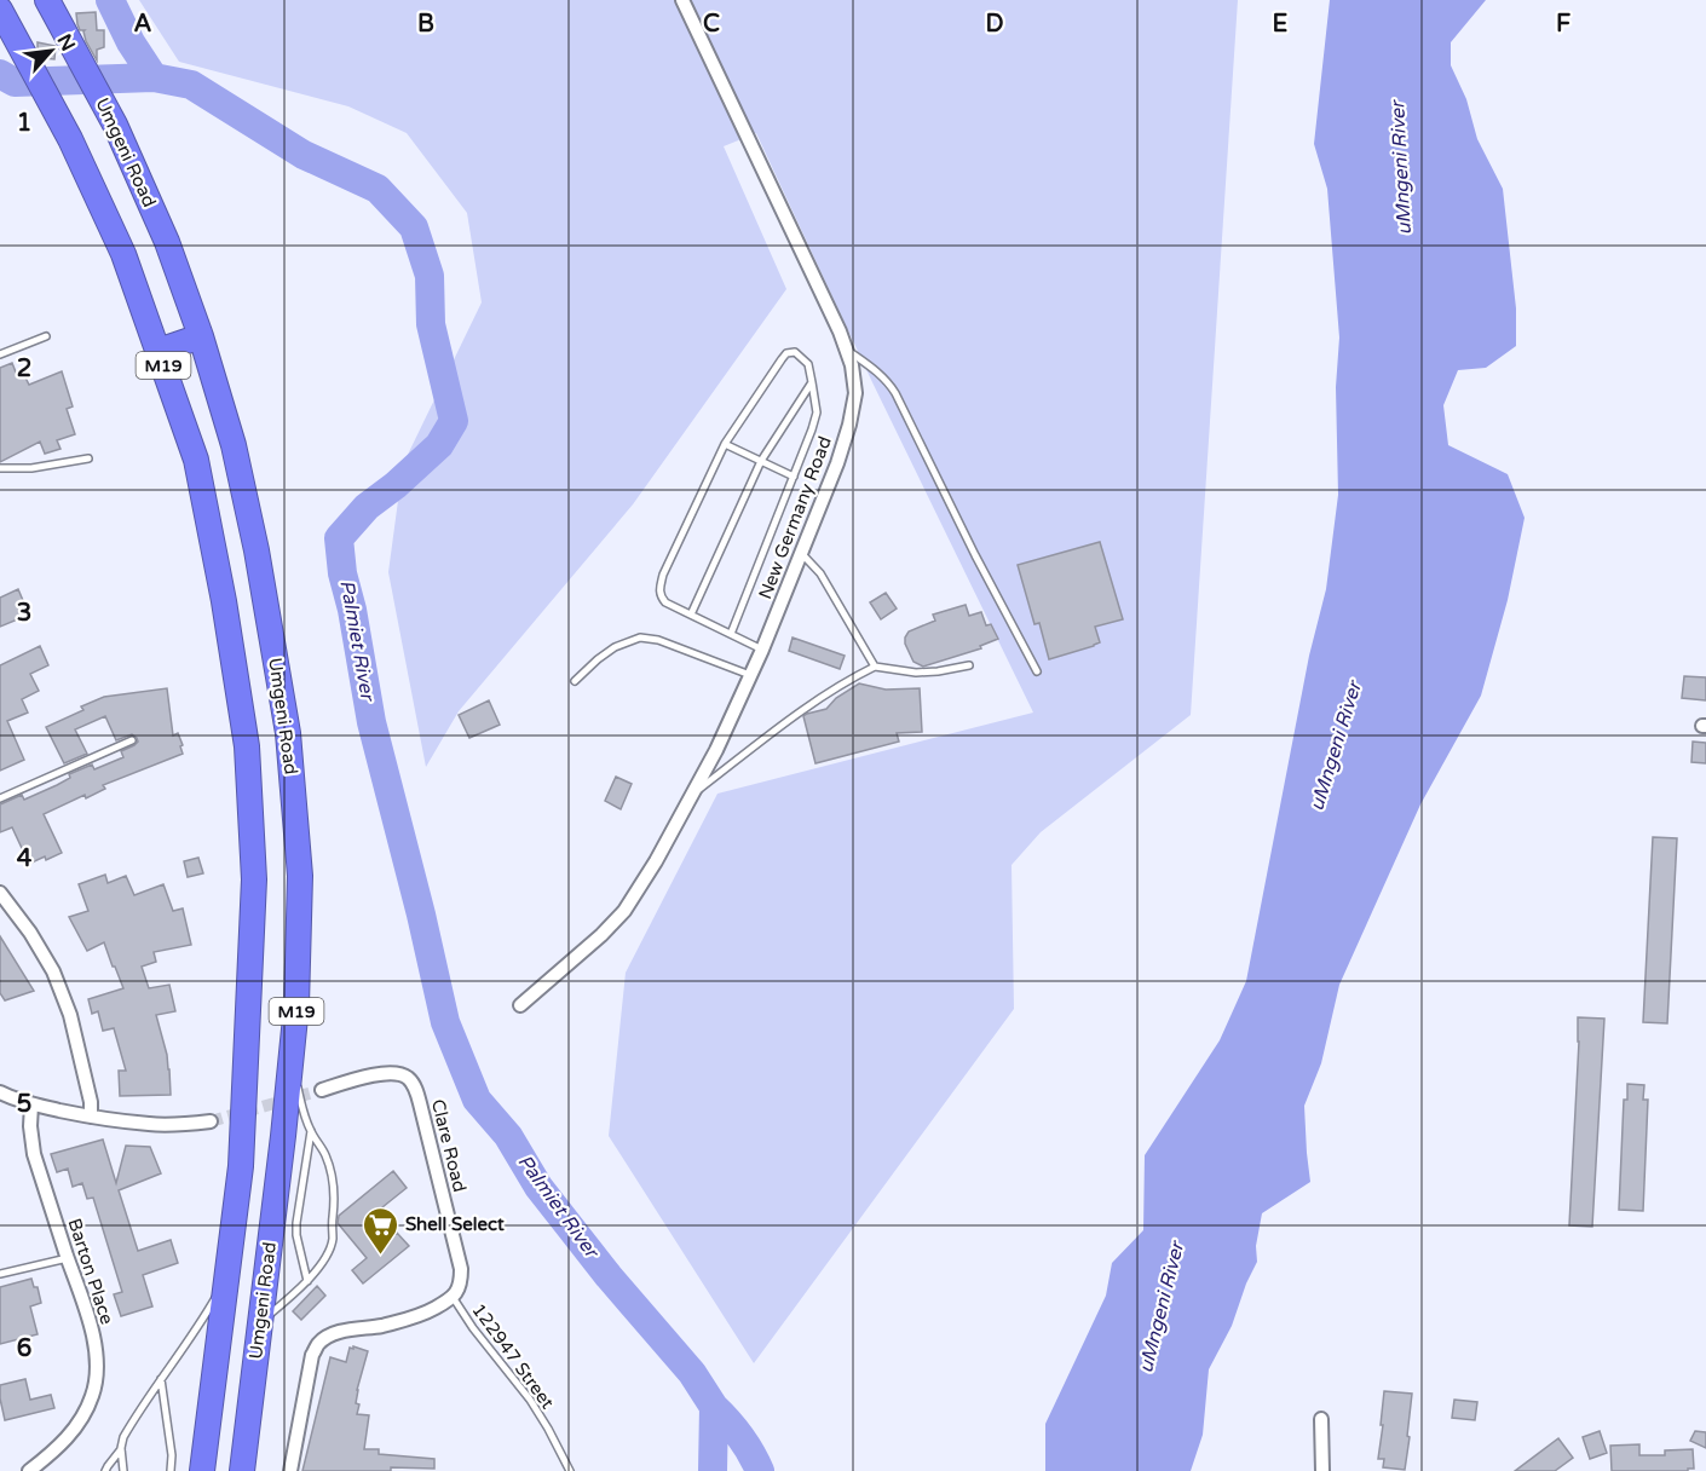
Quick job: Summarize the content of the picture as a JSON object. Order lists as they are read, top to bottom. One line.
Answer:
{"streets":{"highway":["Umgeni Road","M19"],"street":["New Germany Road","Clare Road","Barton Place"],"lane":["122947 Street"]},"crossings":[["Clare Road","122947 Street"]],"water":["uMngeni River","Palmiet River"],"places":{"supermarket":["Shell Select"]},"north":"top right","grid":{"columns":["A","B","C","D","E","F"],"rows":["1","2","3","4","5","6"]}}
